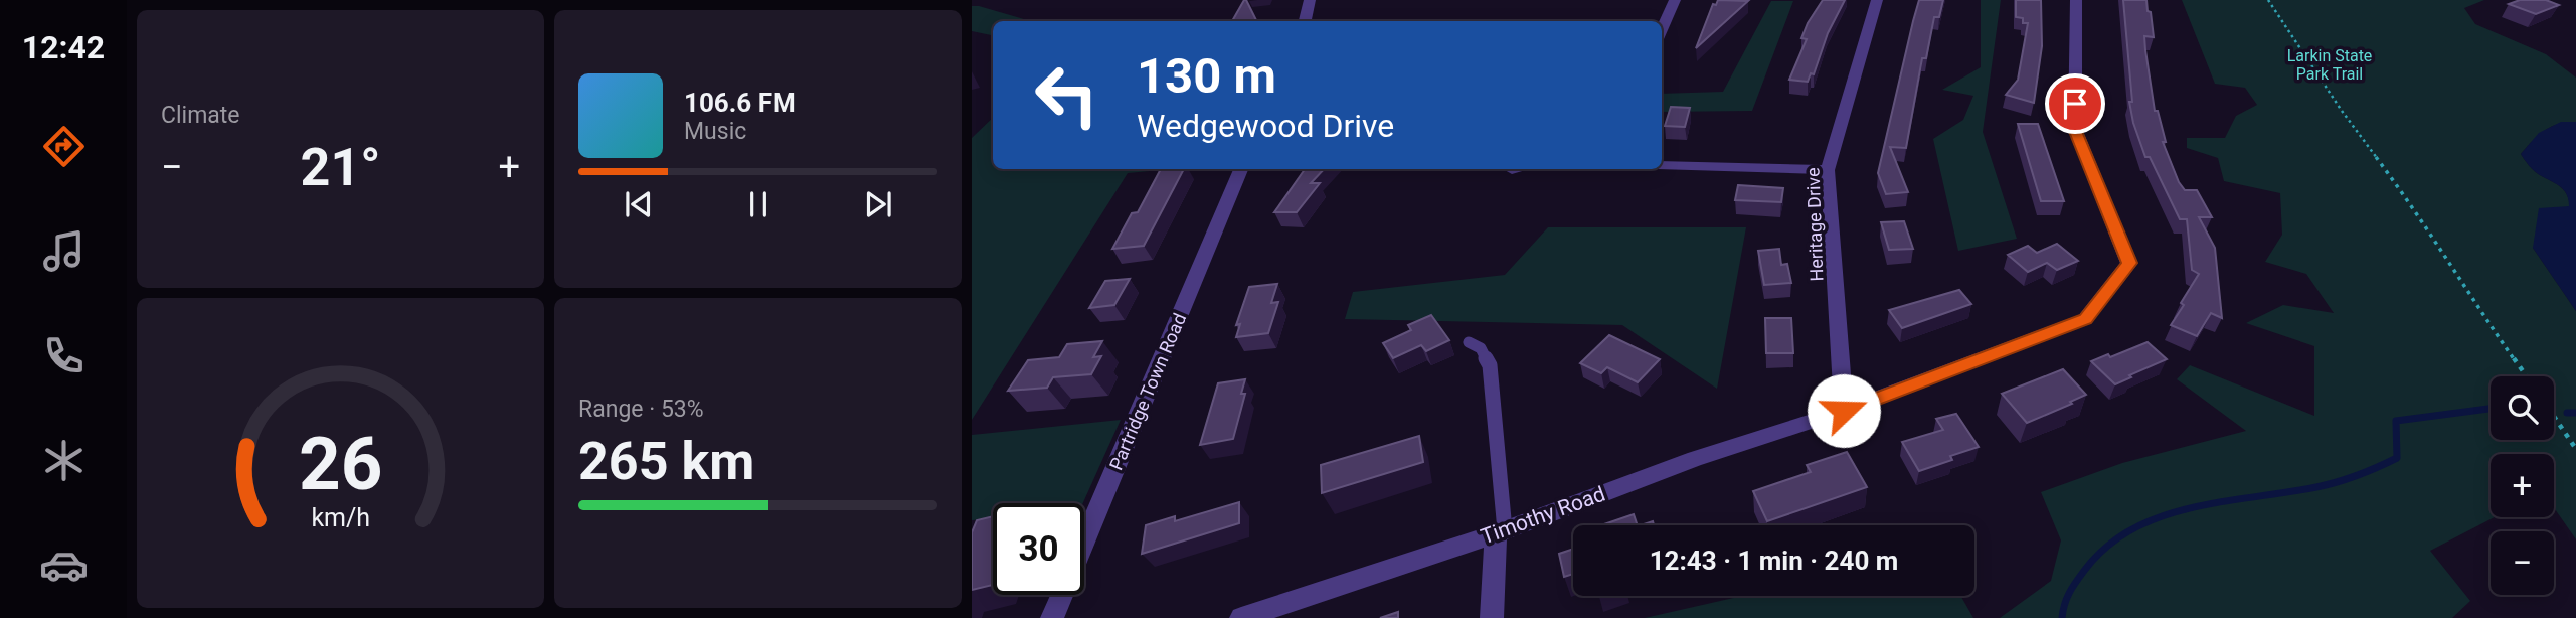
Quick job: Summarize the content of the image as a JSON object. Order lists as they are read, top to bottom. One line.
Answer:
{"streets":{"street":["Heritage Drive","Partridge Town Road","Timothy Road"]},"crossings":[["Heritage Drive","Timothy Road"]],"parks":["Larkin State Park Trail"],"page":{"tabs":"12:42","tile":["Climate",["Range · 53%","265 km"]],"turn":["130 m","Wedgewood Drive"],"song":["106.6 FM","Music"],"heat":["−","21°","+"],"map_buttons":["+","−"],"limit":"30","trip":"12:43 · 1 min · 240 m","gauge":["26","km/h"]}}
